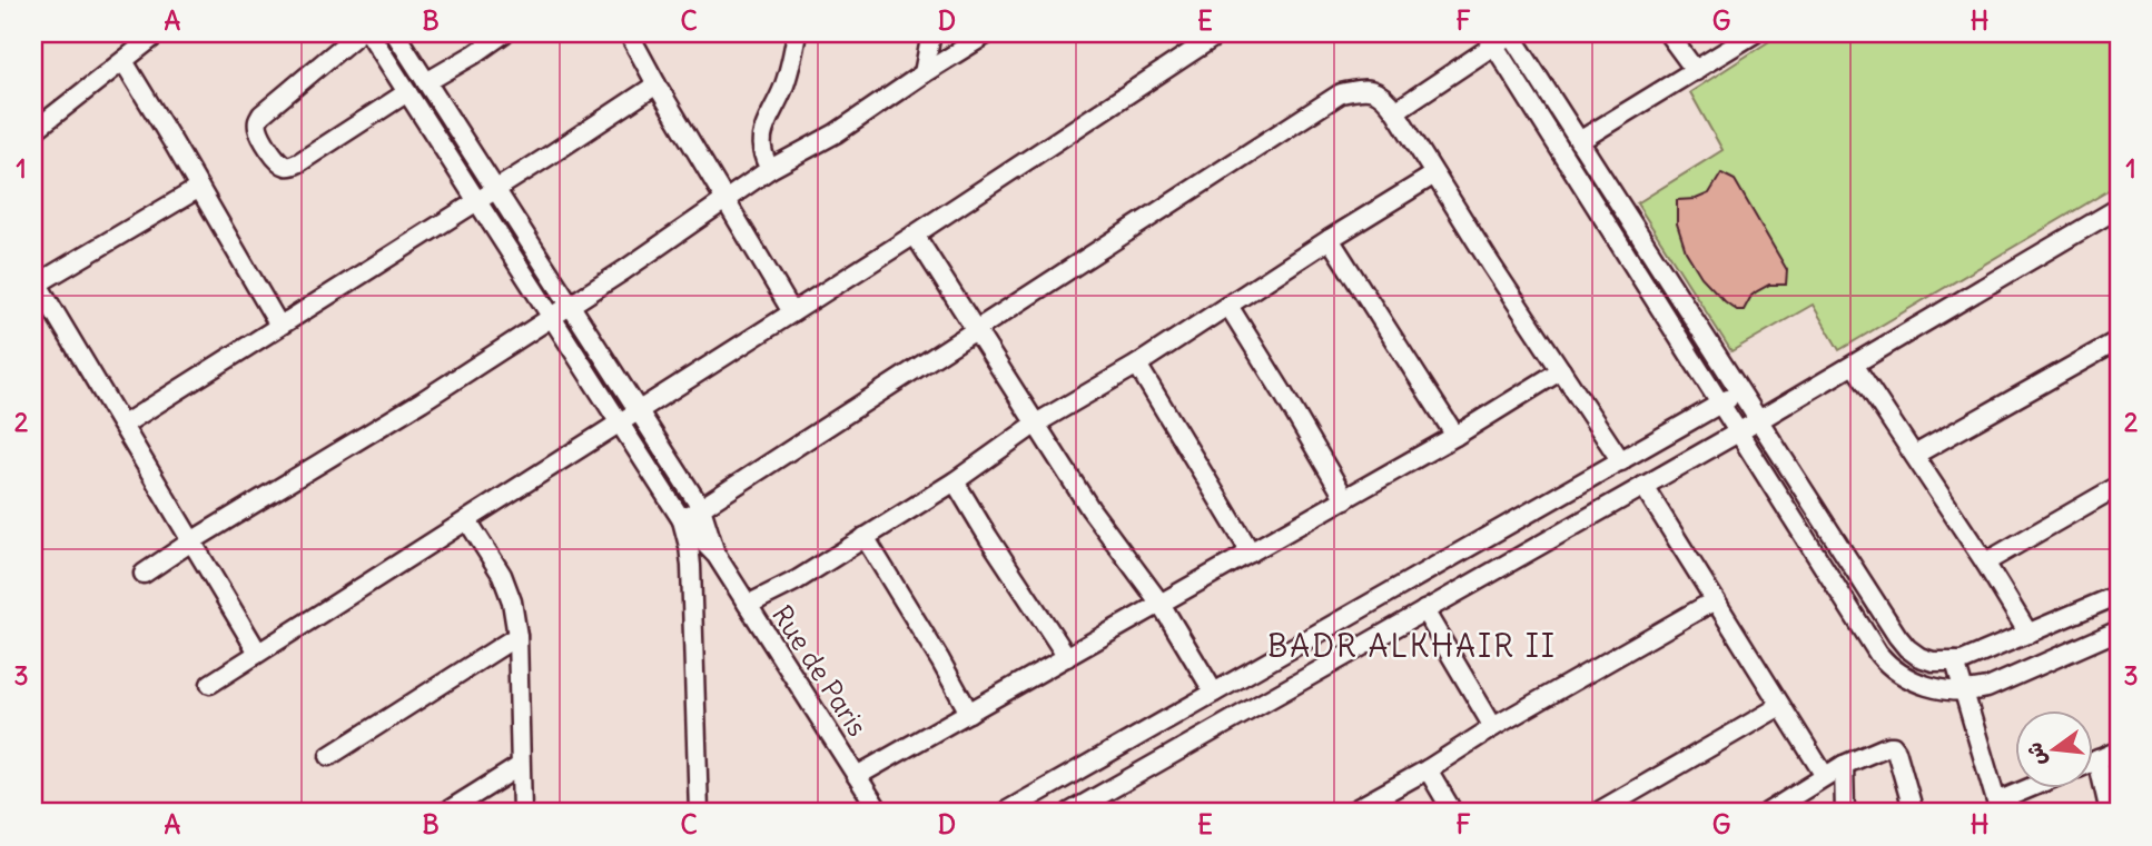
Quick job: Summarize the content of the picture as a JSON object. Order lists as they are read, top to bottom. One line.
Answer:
{"streets":{"street":["Rue de Paris"]},"districts":["BADR ALKHAIR II"],"north":"left","grid":{"columns":["A","B","C","D","E","F","G","H"],"rows":["1","2","3"]}}
